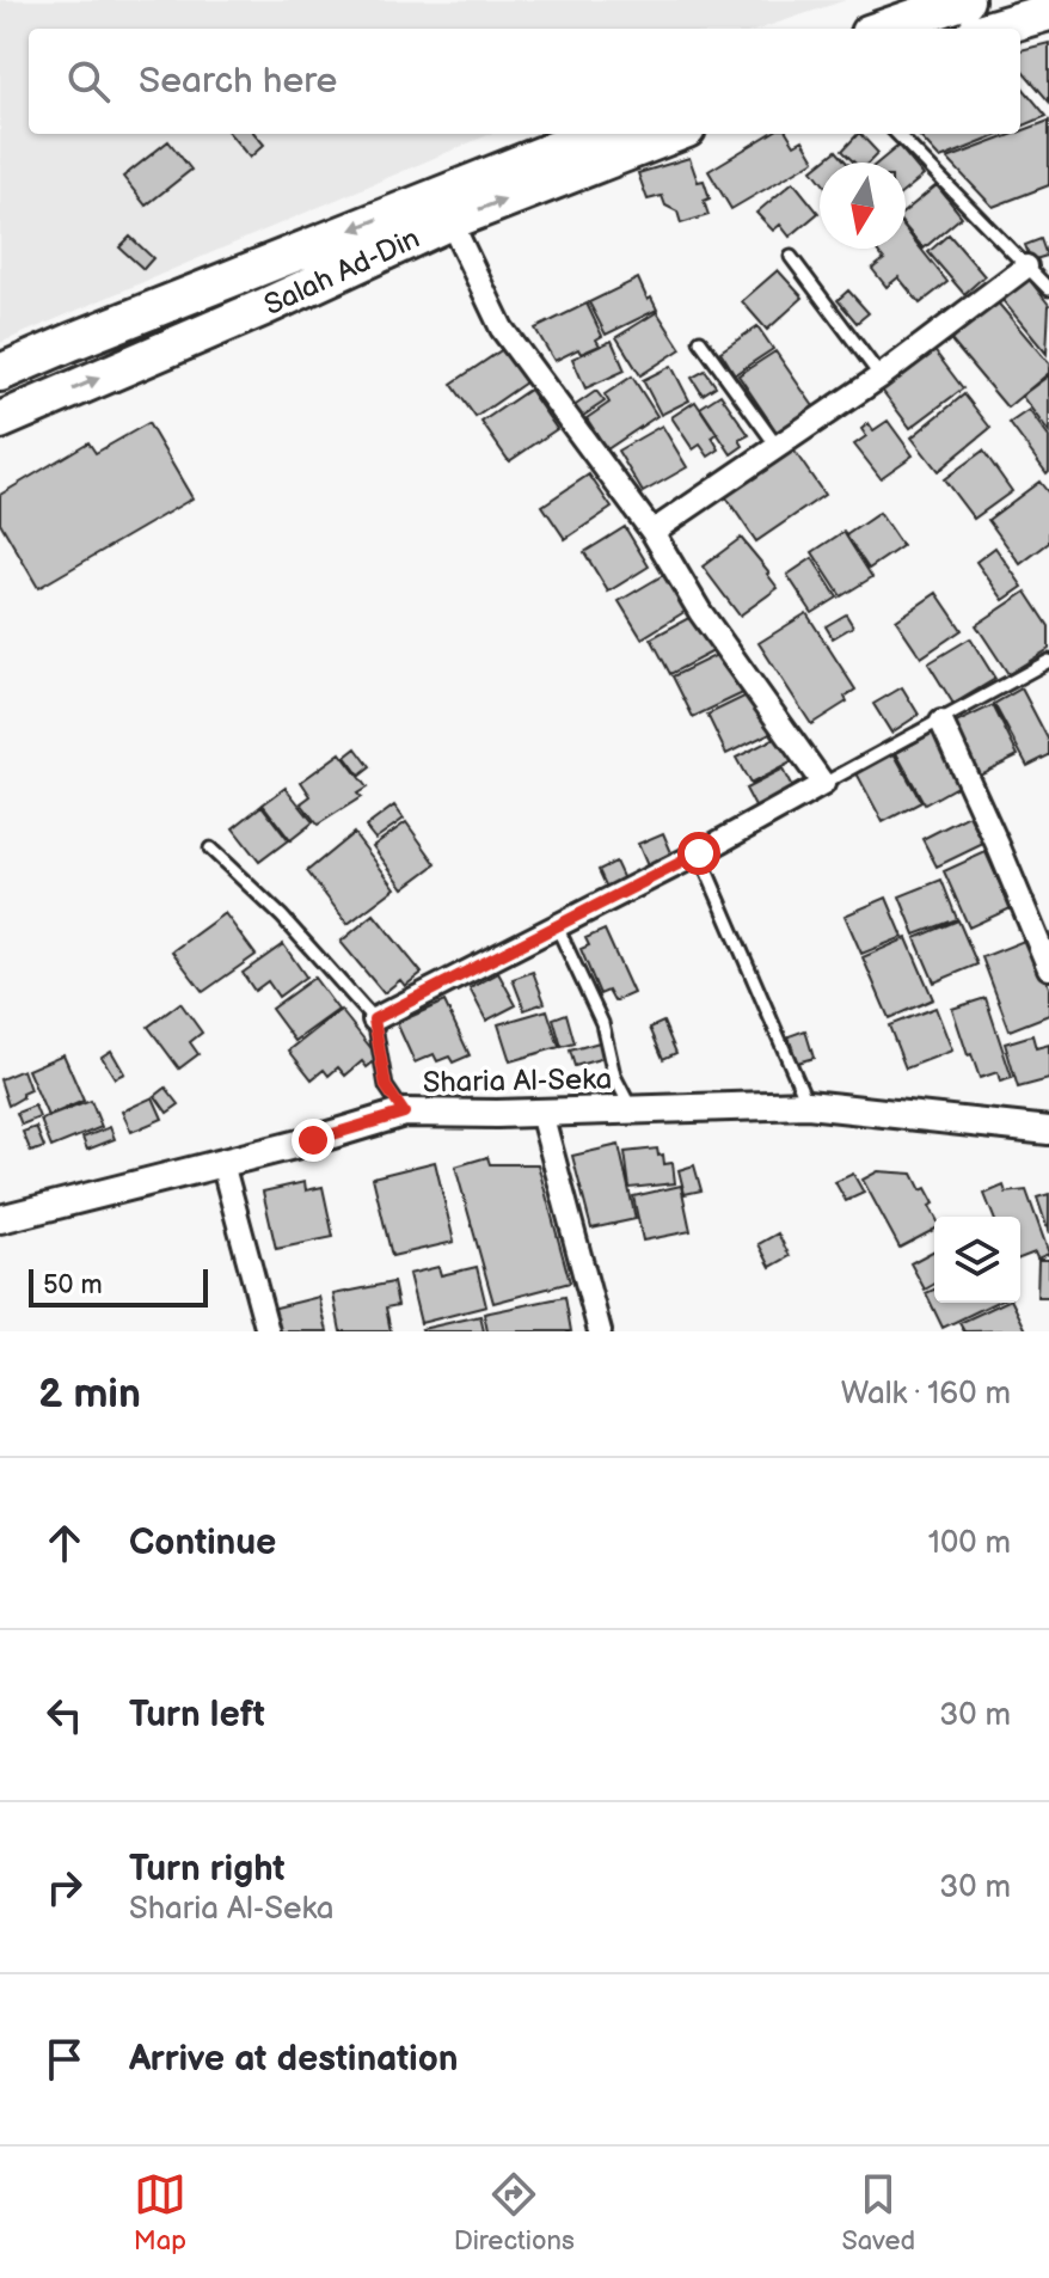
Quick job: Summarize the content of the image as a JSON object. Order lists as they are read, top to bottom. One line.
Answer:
{"streets":{"highway":["Salah Ad-Din"],"street":["Sharia Al-Seka"]},"scale_bar":"50 m","north":"bottom","page":{"search":"Search here","scale":"50 m","heading":["2 min","Walk · 160 m"],"list":[["Continue","100 m"],["Turn left","30 m"],["Turn right","Sharia Al-Seka","30 m"],"Arrive at destination"],"nav":["Map","Directions","Saved"]}}
